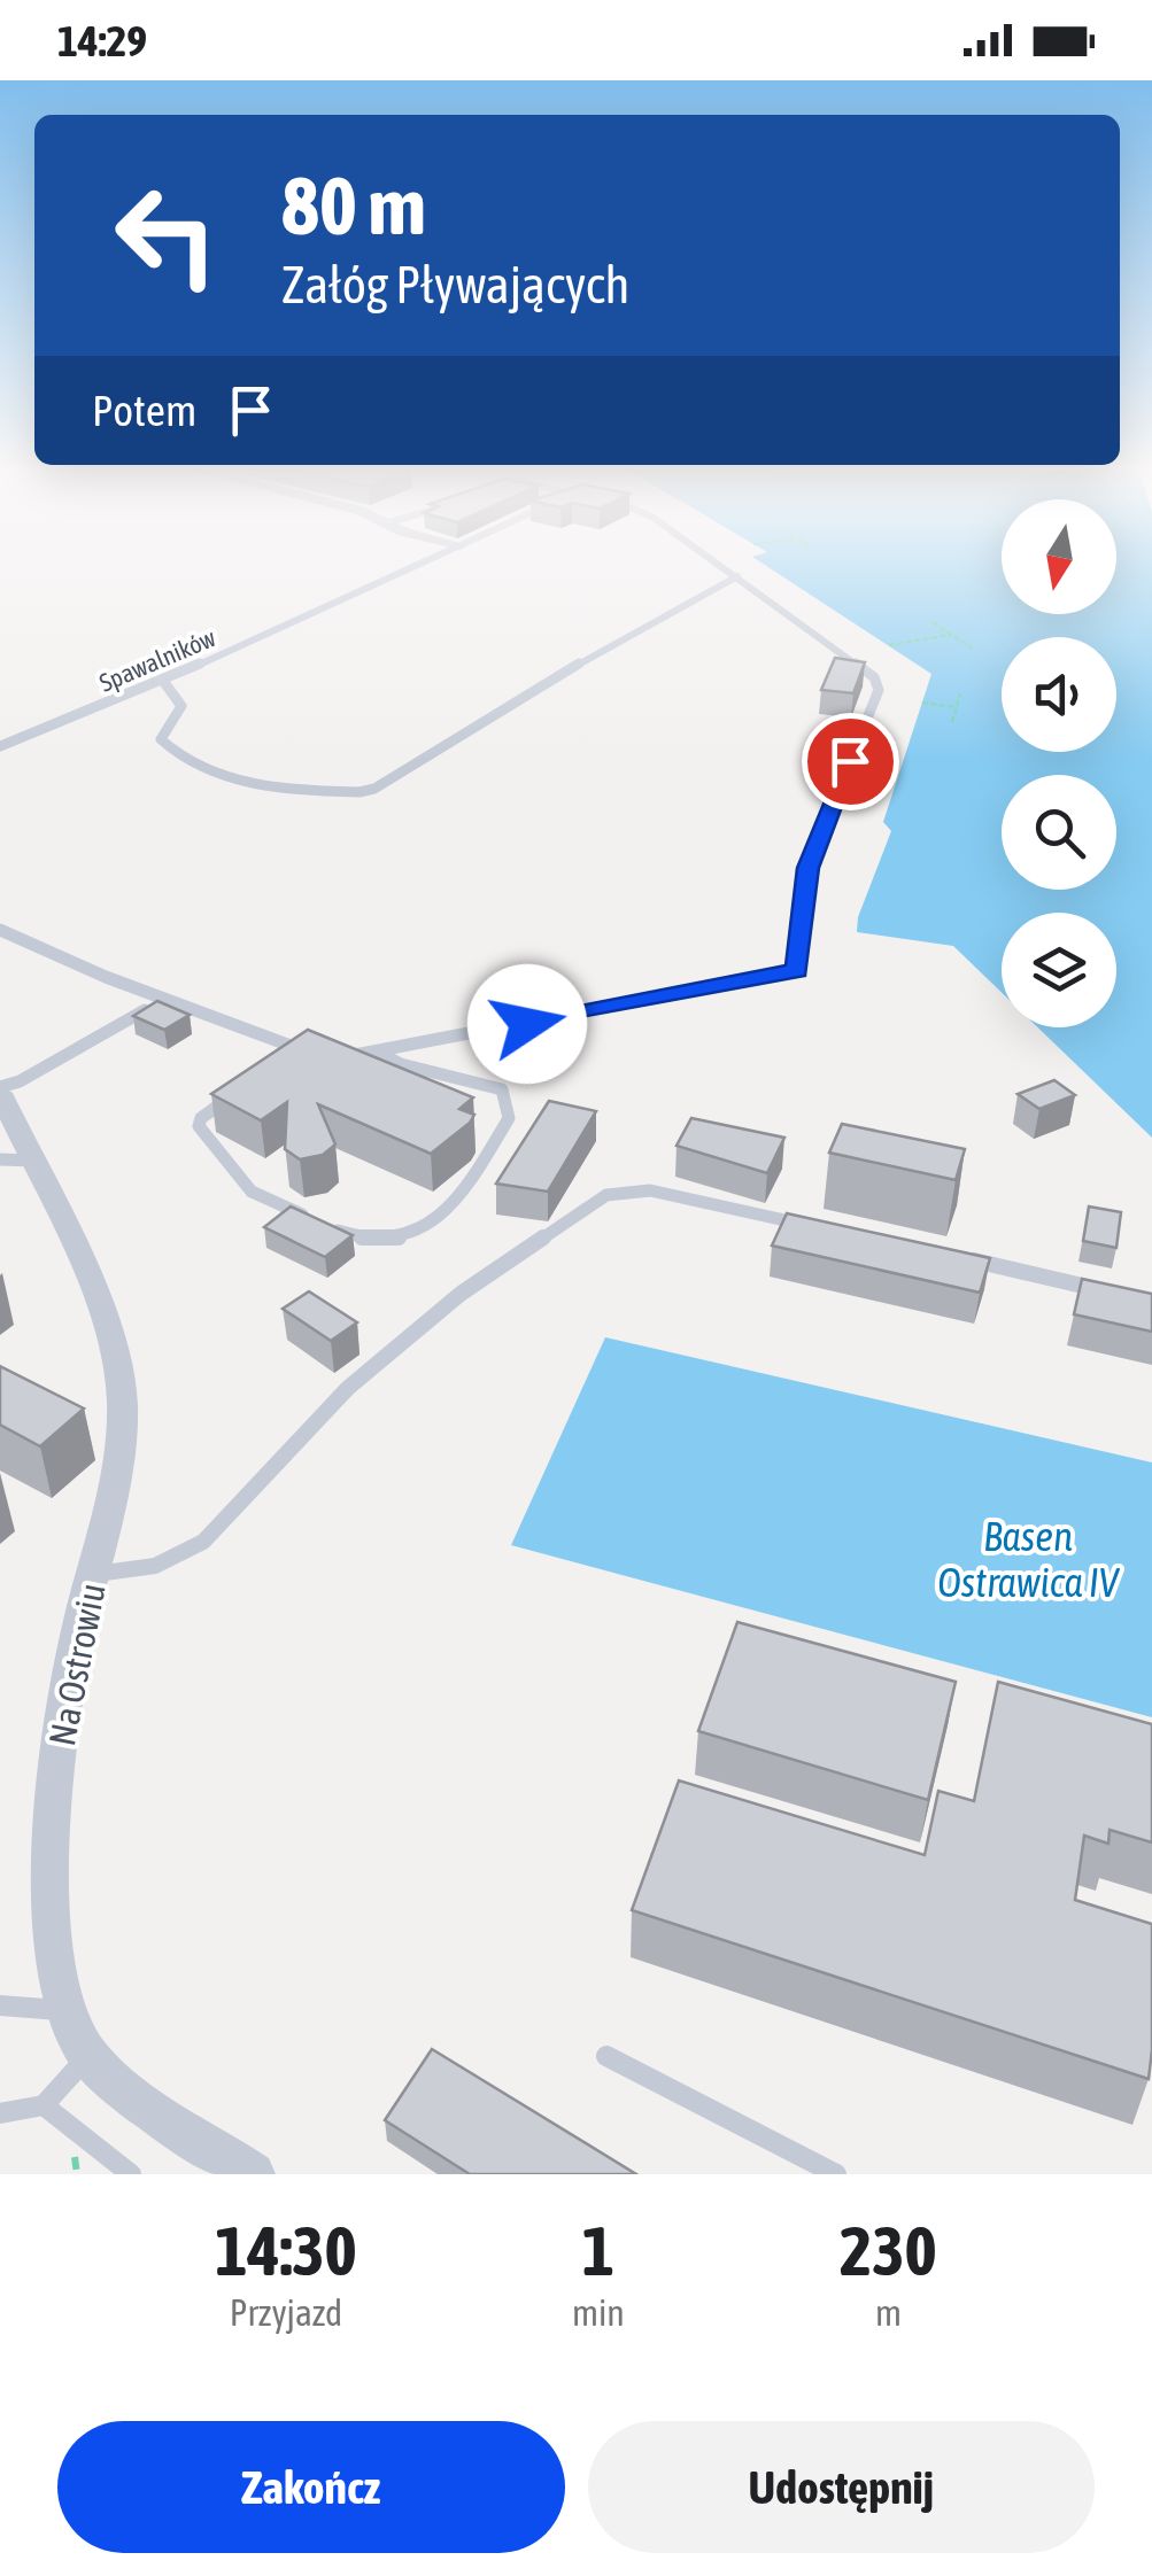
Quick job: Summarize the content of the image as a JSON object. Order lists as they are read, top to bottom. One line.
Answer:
{"streets":{"street":["Na Ostrowiu"],"lane":["Spawalników"]},"water":["Basen Ostrawica IV"],"north":"bottom","page":{"status":"14:29","turn":["80 m","Załóg Pływających"],"then":"Potem","eta":["14:30","Przyjazd","1","min","230","m"],"buttons":["Zakończ","Udostępnij"]}}
